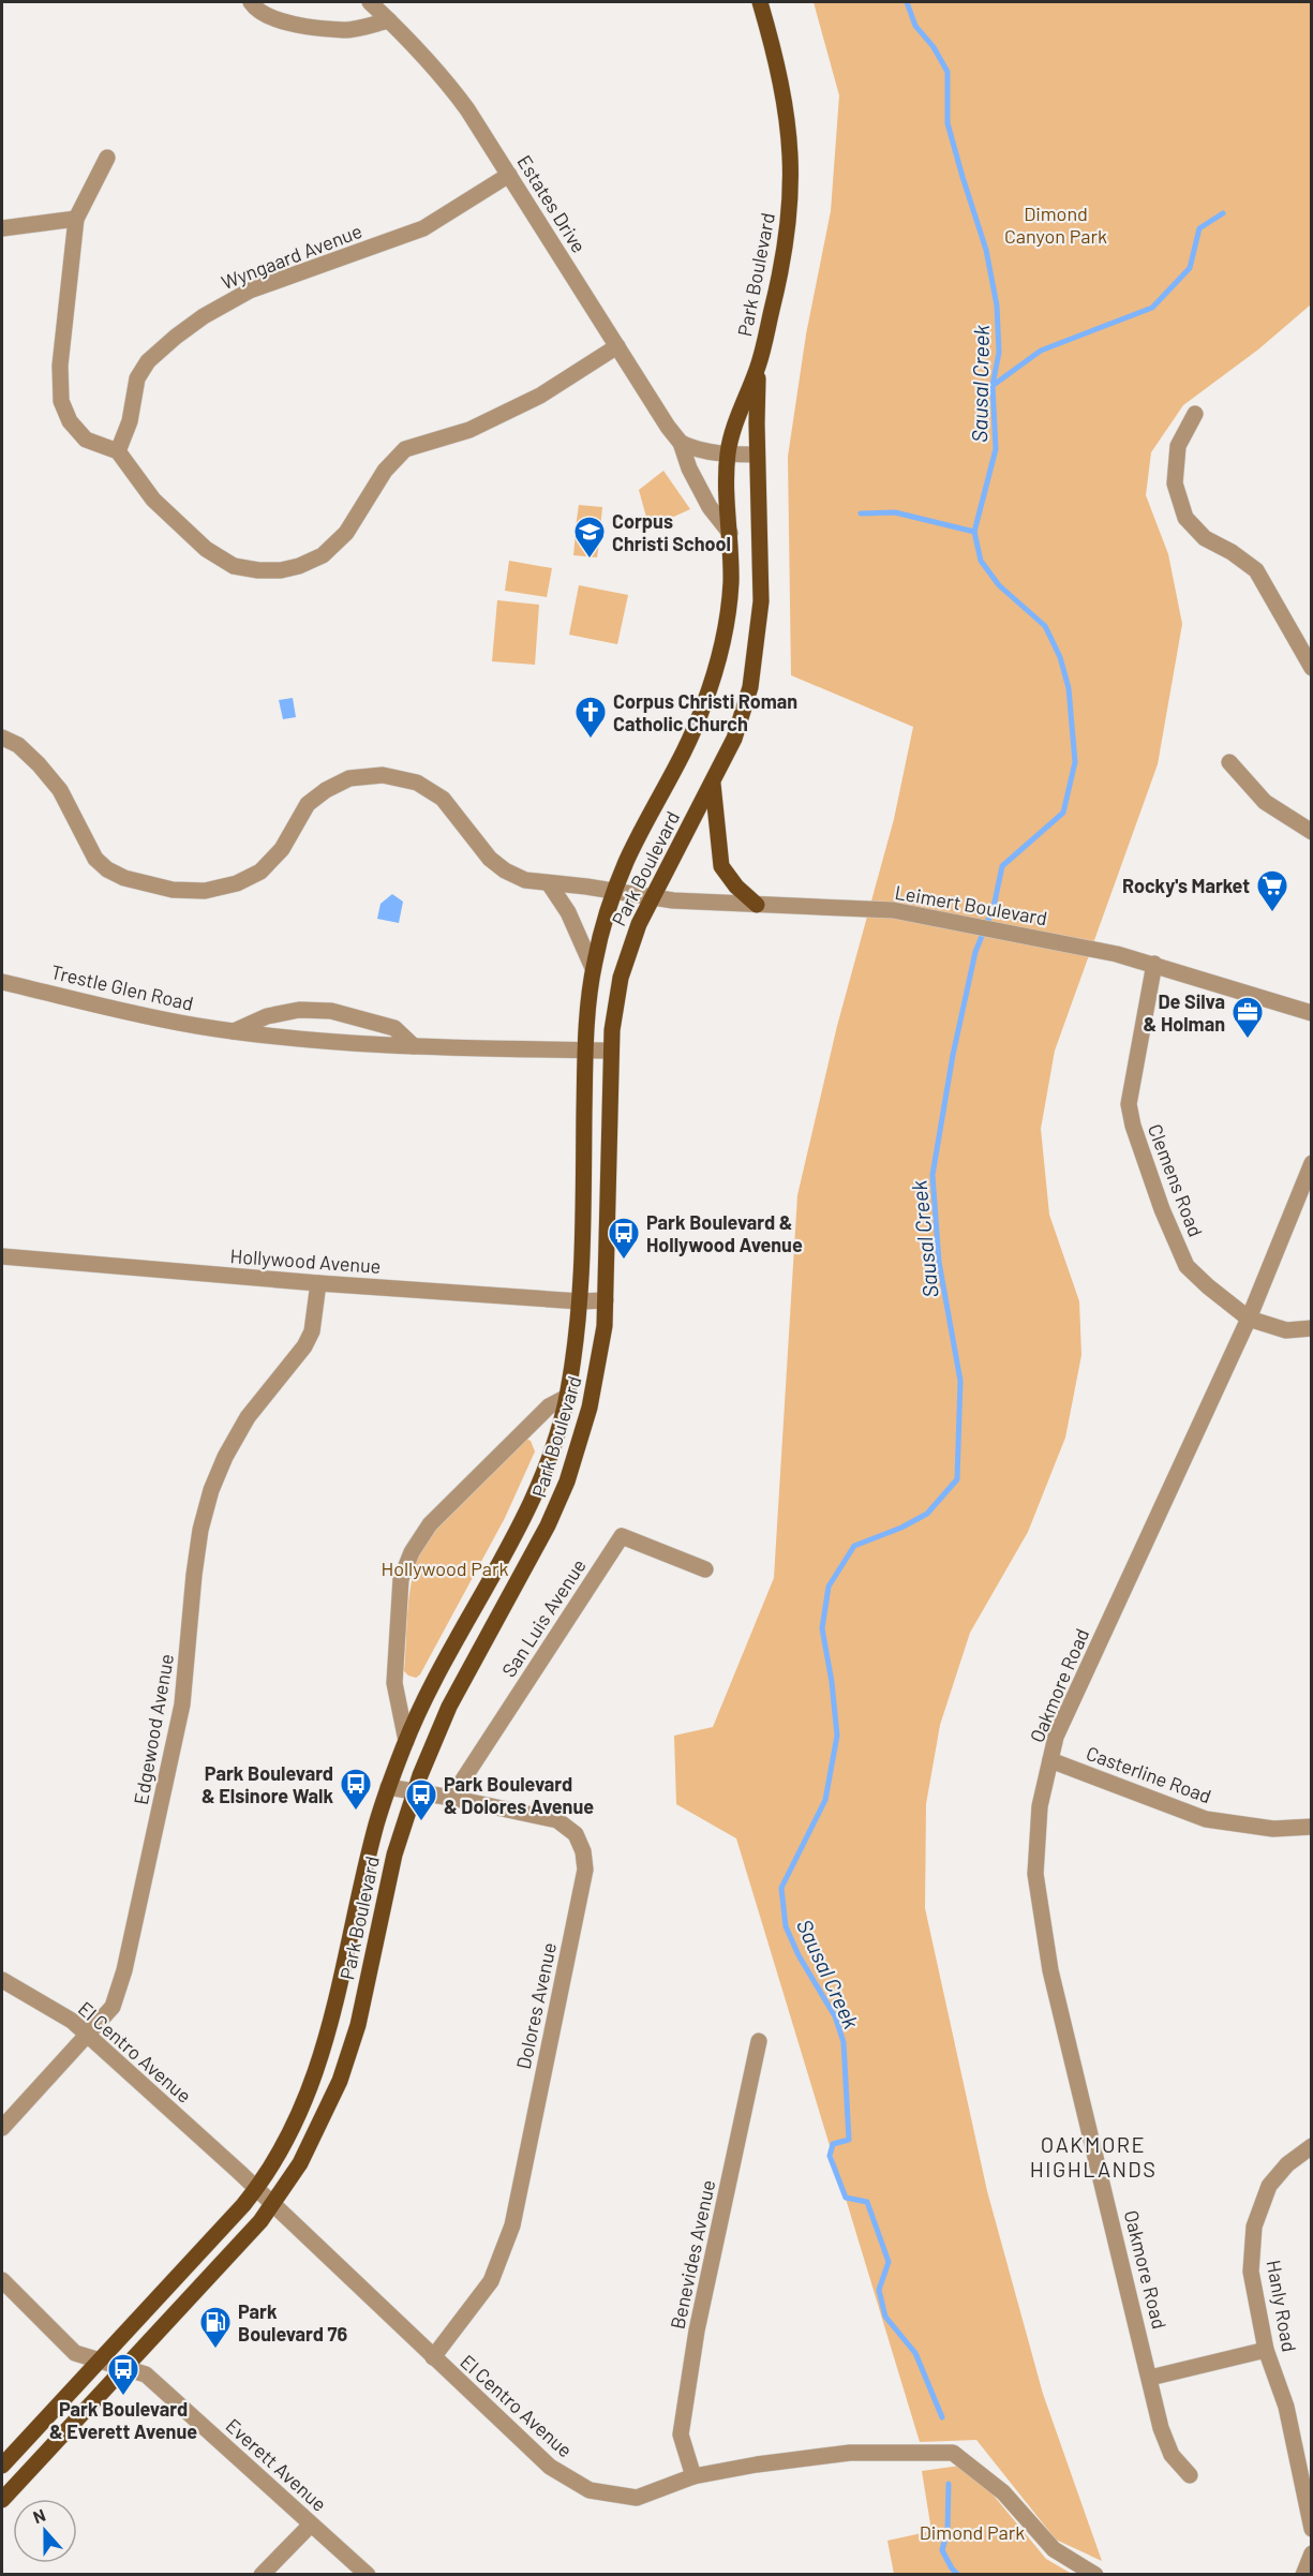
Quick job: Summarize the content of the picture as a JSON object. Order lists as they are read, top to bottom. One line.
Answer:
{"streets":{"main road":["Park Boulevard"],"street":["Estates Drive","Wyngaard Avenue","Leimert Boulevard","Trestle Glen Road","Clemens Road","Hollywood Avenue","San Luis Avenue","Oakmore Road","Edgewood Avenue","Casterline Road","Dolores Avenue","El Centro Avenue","Benevides Avenue","Hanly Road","Everett Avenue"]},"crossings":[["Estates Drive","Wyngaard Avenue"],["Estates Drive","Park Boulevard"],["Park Boulevard","Leimert Boulevard"],["Park Boulevard","Trestle Glen Road"],["Park Boulevard","Hollywood Avenue"],["Park Boulevard","Dolores Avenue"],["Park Boulevard","El Centro Avenue"],["Park Boulevard","Everett Avenue"],["Leimert Boulevard","Clemens Road"],["Clemens Road","Oakmore Road"],["Hollywood Avenue","Edgewood Avenue"],["San Luis Avenue","Dolores Avenue"],["Oakmore Road","Casterline Road"],["Edgewood Avenue","El Centro Avenue"],["Dolores Avenue","El Centro Avenue"],["El Centro Avenue","Benevides Avenue"]],"districts":["OAKMORE HIGHLANDS"],"water":["Sausal Creek"],"parks":["Dimond Canyon Park","Hollywood Park","Dimond Park"],"places":{"school or university":["Corpus Christi School"],"church":["Corpus Christi Roman Catholic Church"],"supermarket":["Rocky's Market"],"office":["De Silva & Holman"],"bus stop":["Park Boulevard & Hollywood Avenue","Park Boulevard & Elsinore Walk","Park Boulevard & Dolores Avenue","Park Boulevard & Everett Avenue"],"fuel station":["Park Boulevard 76"]},"north":"top"}
